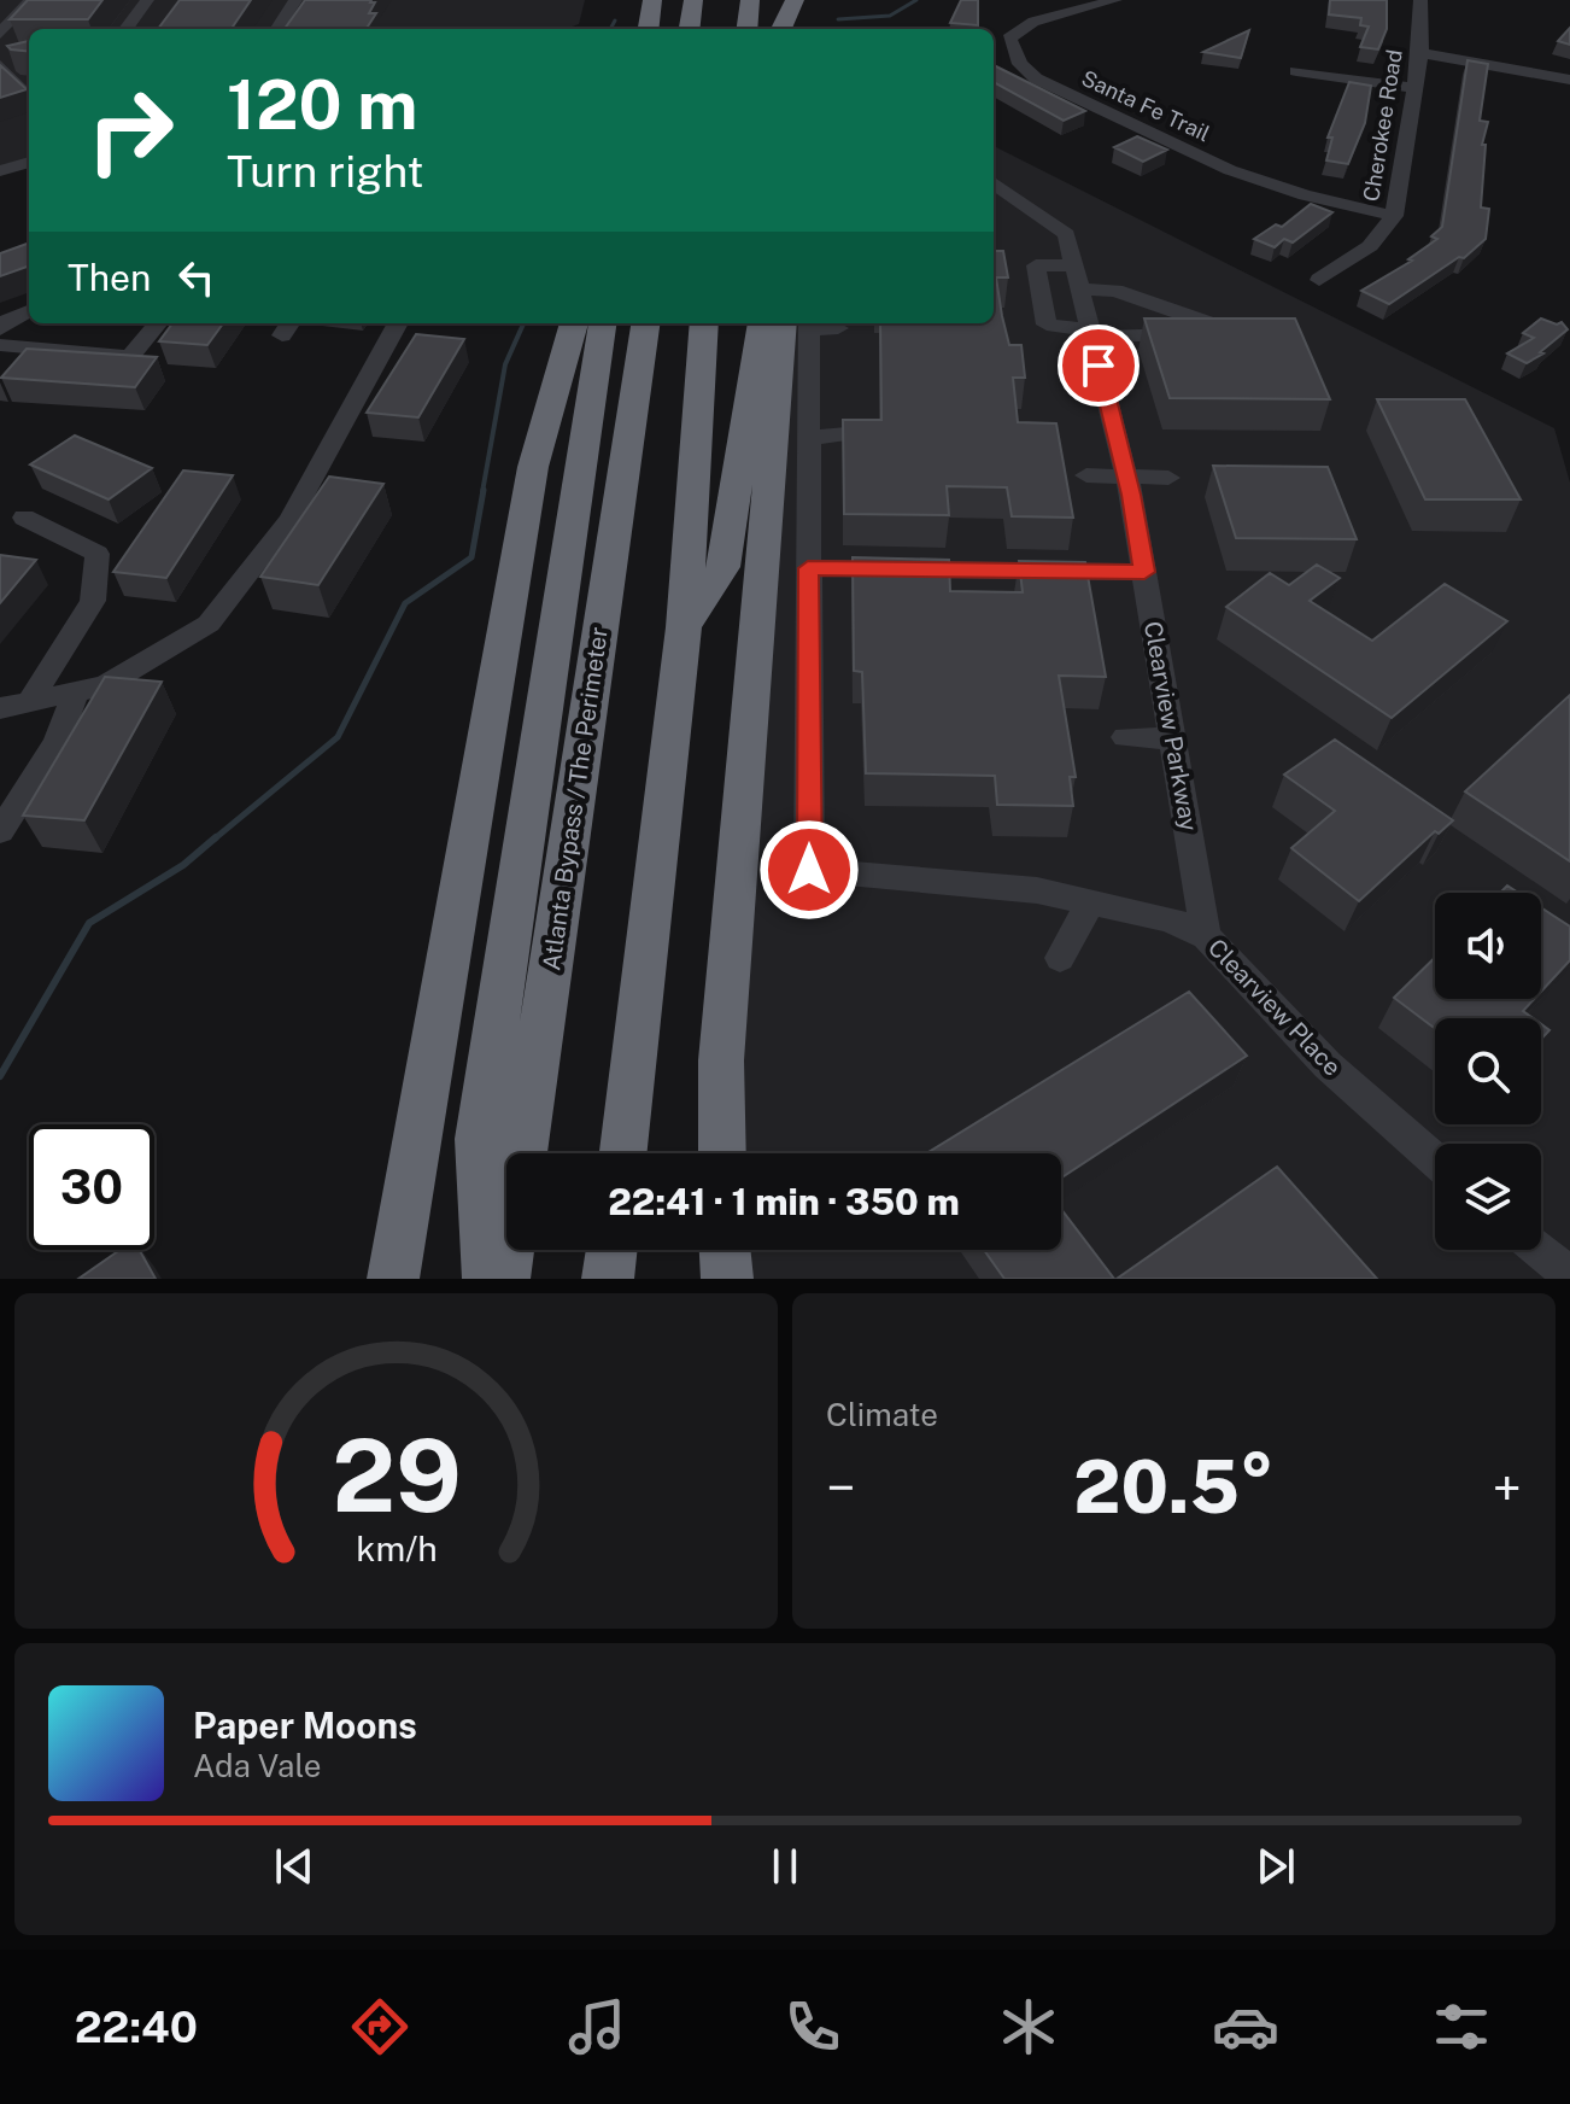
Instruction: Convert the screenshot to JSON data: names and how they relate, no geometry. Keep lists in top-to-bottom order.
{
  "streets": {
    "highway": ["Atlanta Bypass / The Perimeter"],
    "street": [
      "Santa Fe Trail",
      "Cherokee Road",
      "Clearview Parkway",
      "Clearview Place"
    ]
  },
  "crossings": [
    ["Santa Fe Trail", "Cherokee Road"],
    ["Clearview Parkway", "Clearview Place"]
  ],
  "page": {
    "turn": ["120 m", "Turn right"],
    "then": "Then",
    "limit": "30",
    "trip": "22:41 · 1 min · 350 m",
    "tile": "Climate",
    "heat": ["−", "20.5°", "+"],
    "song": ["Paper Moons", "Ada Vale"],
    "tabs": "22:40",
    "gauge": ["29", "km/h"]
  }
}
